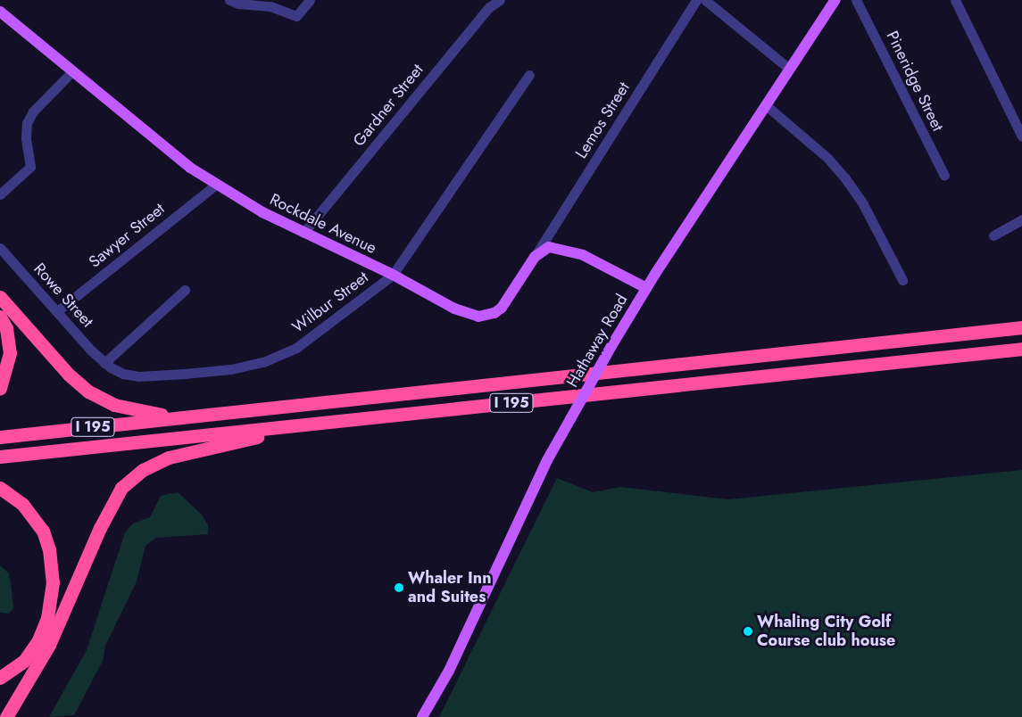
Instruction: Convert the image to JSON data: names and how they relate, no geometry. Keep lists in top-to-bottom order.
{
  "streets": {
    "highway": ["I 195"],
    "main road": ["Rockdale Avenue", "Hathaway Road"],
    "street": [
      "Pineridge Street",
      "Gardner Street",
      "Lemos Street",
      "Sawyer Street",
      "Rowe Street",
      "Wilbur Street"
    ]
  },
  "crossings": [
    ["Gardner Street", "Rockdale Avenue"],
    ["Lemos Street", "Rockdale Avenue"],
    ["Rockdale Avenue", "Sawyer Street"],
    ["Rockdale Avenue", "Wilbur Street"],
    ["Sawyer Street", "Rowe Street"],
    ["Rowe Street", "Wilbur Street"]
  ],
  "places": ["Whaler Inn and Suites", "Whaling City Golf Course club house"]
}
